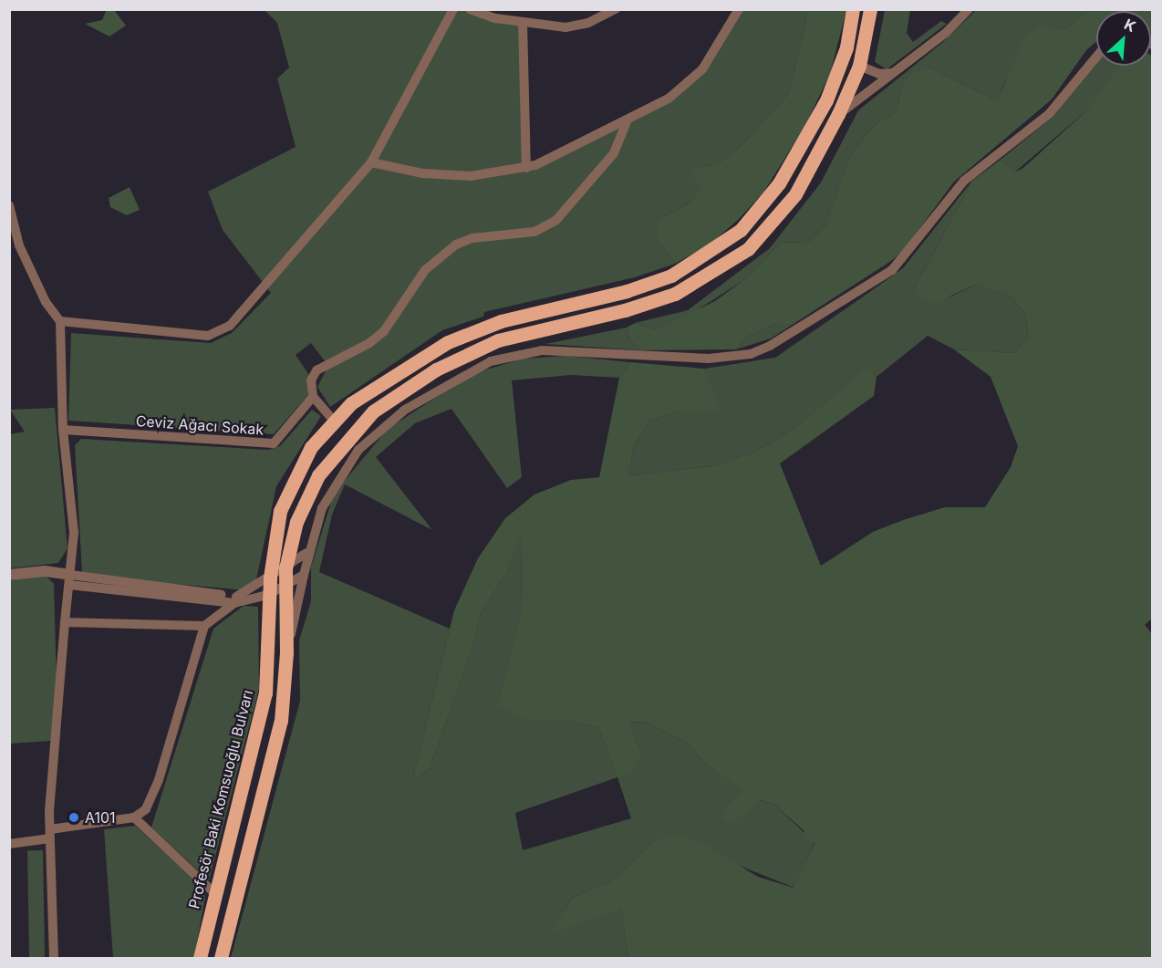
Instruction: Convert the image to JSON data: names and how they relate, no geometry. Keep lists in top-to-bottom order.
{
  "streets": {
    "main road": ["Profesör Baki Komsuoğlu Bulvarı"],
    "street": ["Ceviz Ağacı Sokak"]
  },
  "places": ["A101"],
  "north": "top right"
}
